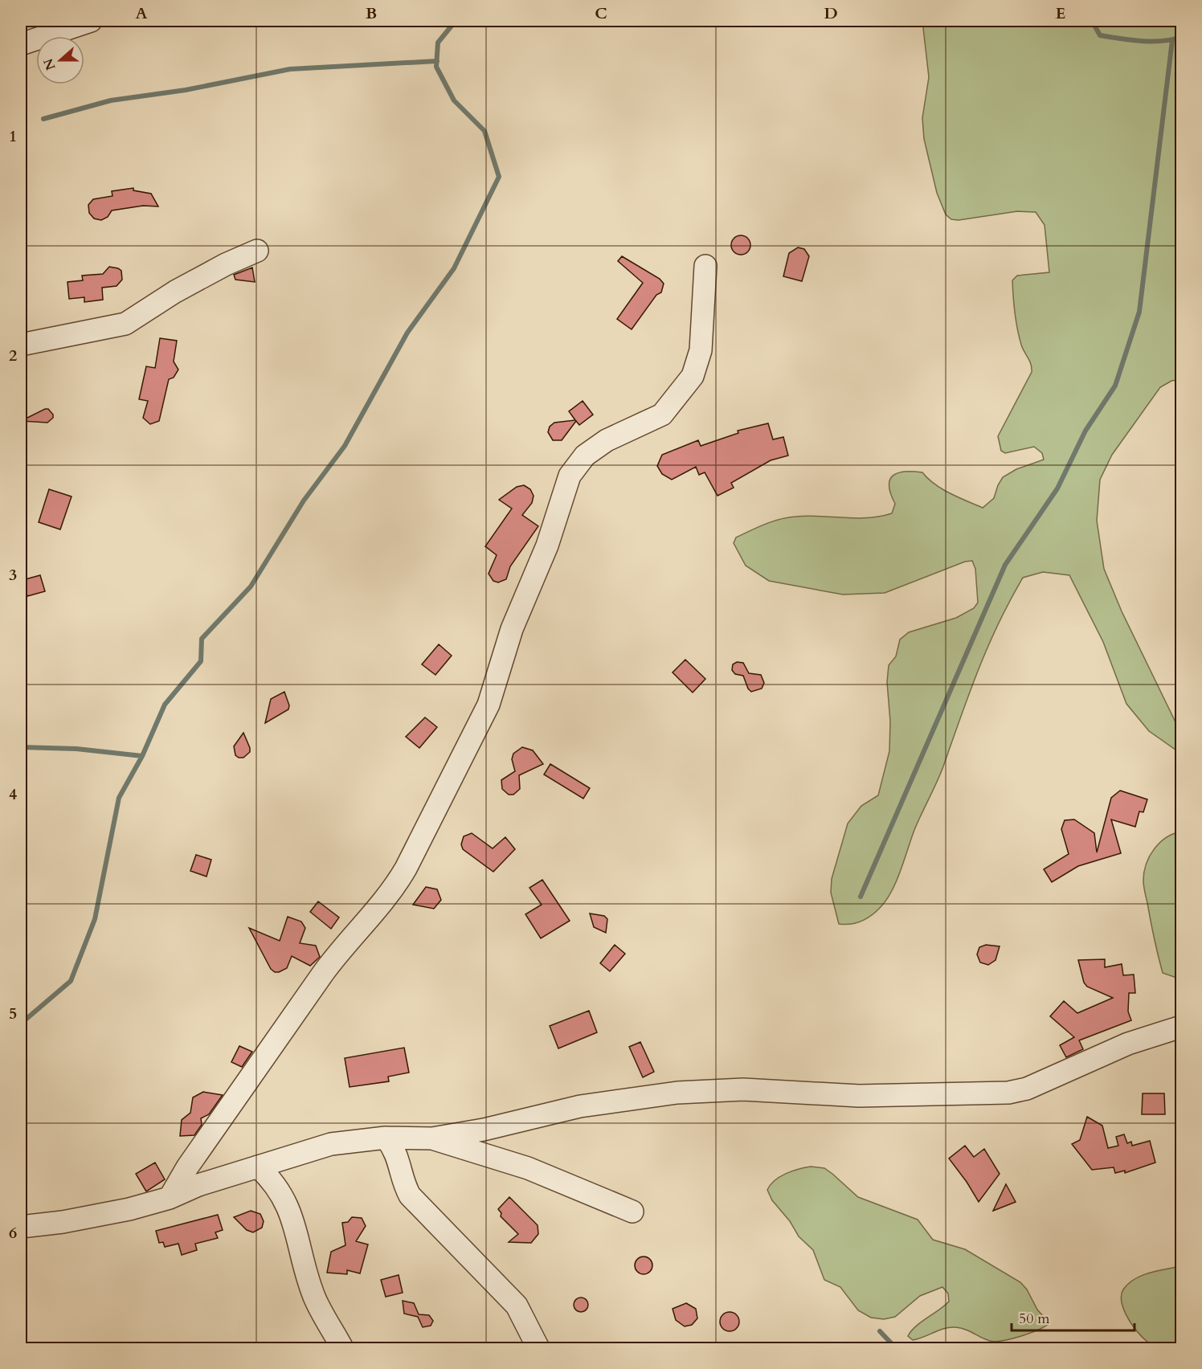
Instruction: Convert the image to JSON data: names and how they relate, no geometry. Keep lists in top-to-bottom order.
{
  "scale_bar": "50 m",
  "north": "left",
  "grid": {
    "columns": [
      "A",
      "B",
      "C",
      "D",
      "E"
    ],
    "rows": [
      "1",
      "2",
      "3",
      "4",
      "5",
      "6"
    ]
  }
}
